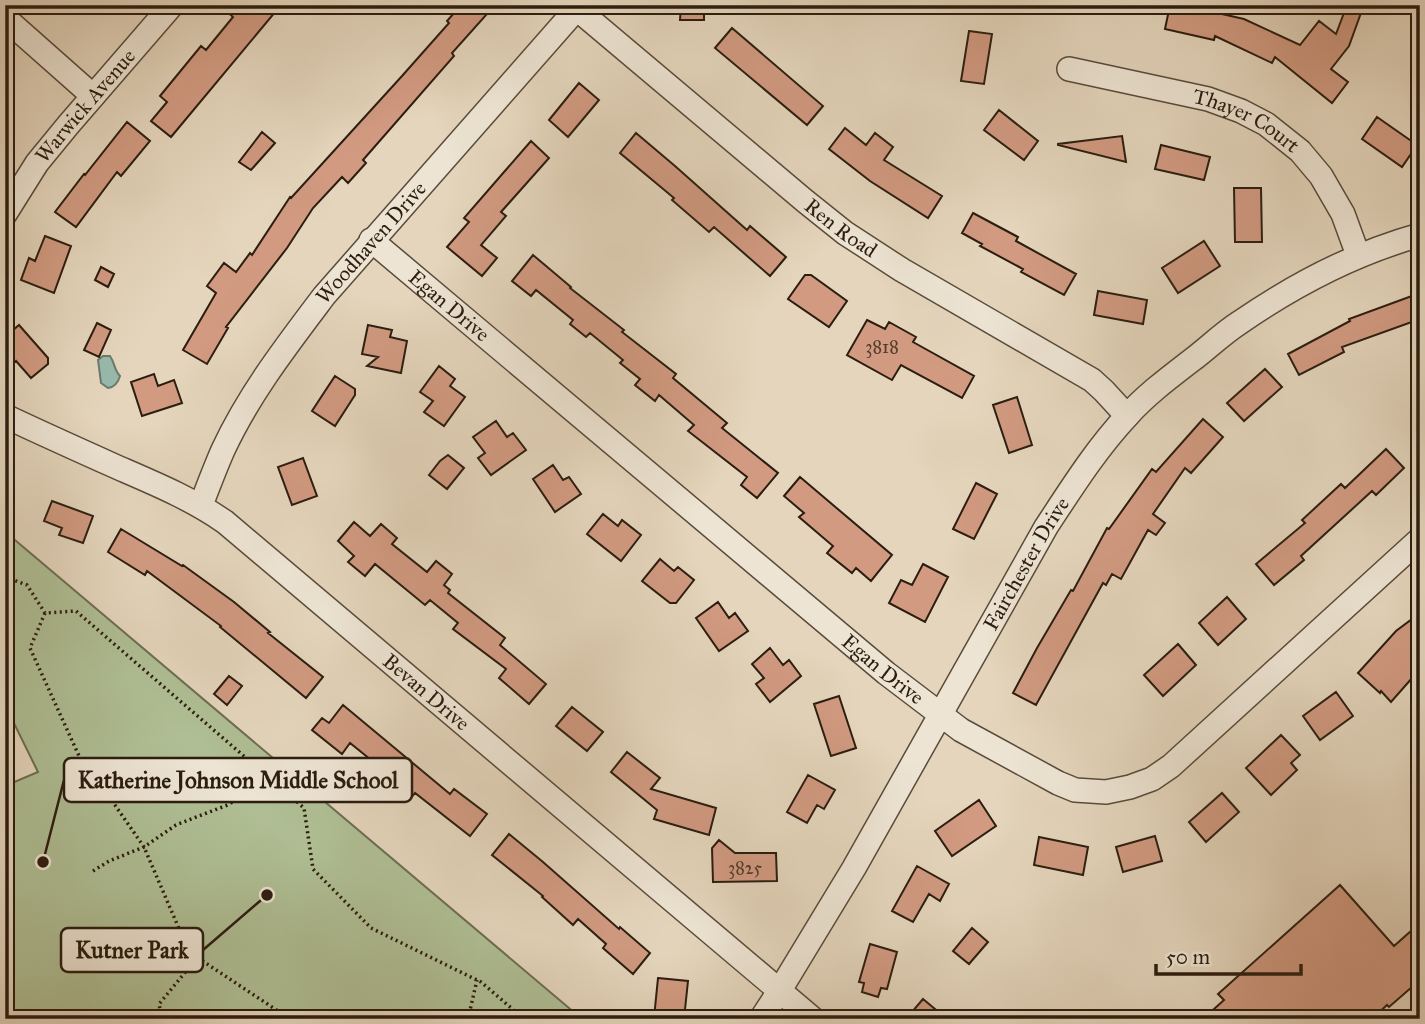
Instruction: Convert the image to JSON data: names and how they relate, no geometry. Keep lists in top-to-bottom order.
{
  "streets": {
    "street": [
      "Warwick Avenue",
      "Thayer Court",
      "Ren Road",
      "Woodhaven Drive",
      "Egan Drive",
      "Fairchester Drive",
      "Bevan Drive"
    ]
  },
  "crossings": [
    ["Thayer Court", "Fairchester Drive"],
    ["Ren Road", "Woodhaven Drive"],
    ["Ren Road", "Fairchester Drive"],
    ["Woodhaven Drive", "Egan Drive"],
    ["Woodhaven Drive", "Bevan Drive"],
    ["Egan Drive", "Fairchester Drive"],
    ["Fairchester Drive", "Bevan Drive"]
  ],
  "places": ["Katherine Johnson Middle School", "Kutner Park"],
  "house_numbers": ["3818", "3825"],
  "scale_bar": "50 m"
}
